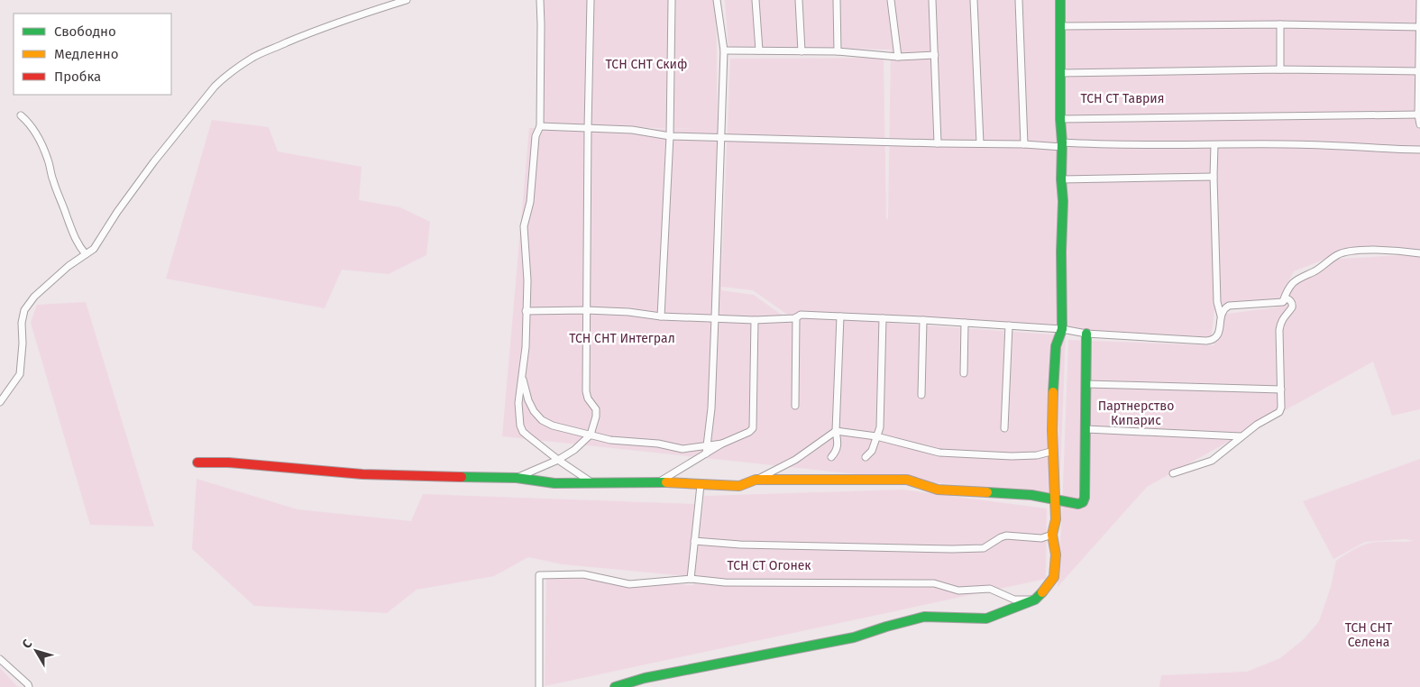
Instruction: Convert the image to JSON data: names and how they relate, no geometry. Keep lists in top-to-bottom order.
{
  "parks": [
    "ТСН СНТ Скиф",
    "ТСН СТ Таврия",
    "ТСН СНТ Интеграл",
    "Партнерство Кипарис",
    "ТСН СТ Огонек",
    "ТСН СНТ Селена"
  ],
  "legend": ["Свободно", "Медленно", "Пробка"],
  "north": "top left"
}
